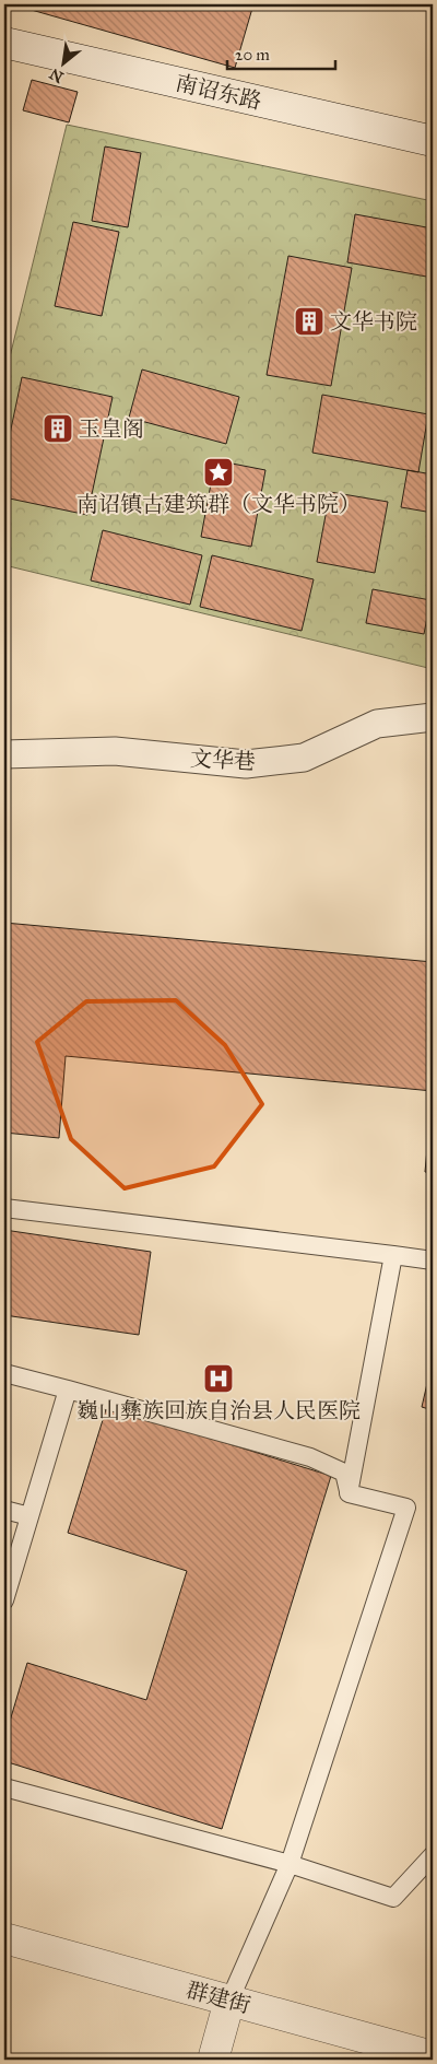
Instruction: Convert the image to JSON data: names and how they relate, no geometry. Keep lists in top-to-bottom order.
{
  "streets": {
    "street": ["南诏东路", "文华巷", "群建街"]
  },
  "places": {
    "building": ["文华书院", "玉皇阁"],
    "place": ["南诏镇古建筑群（文华书院）"],
    "hospital": ["巍山彝族回族自治县人民医院"]
  },
  "scale_bar": "20 m",
  "north": "bottom left"
}
